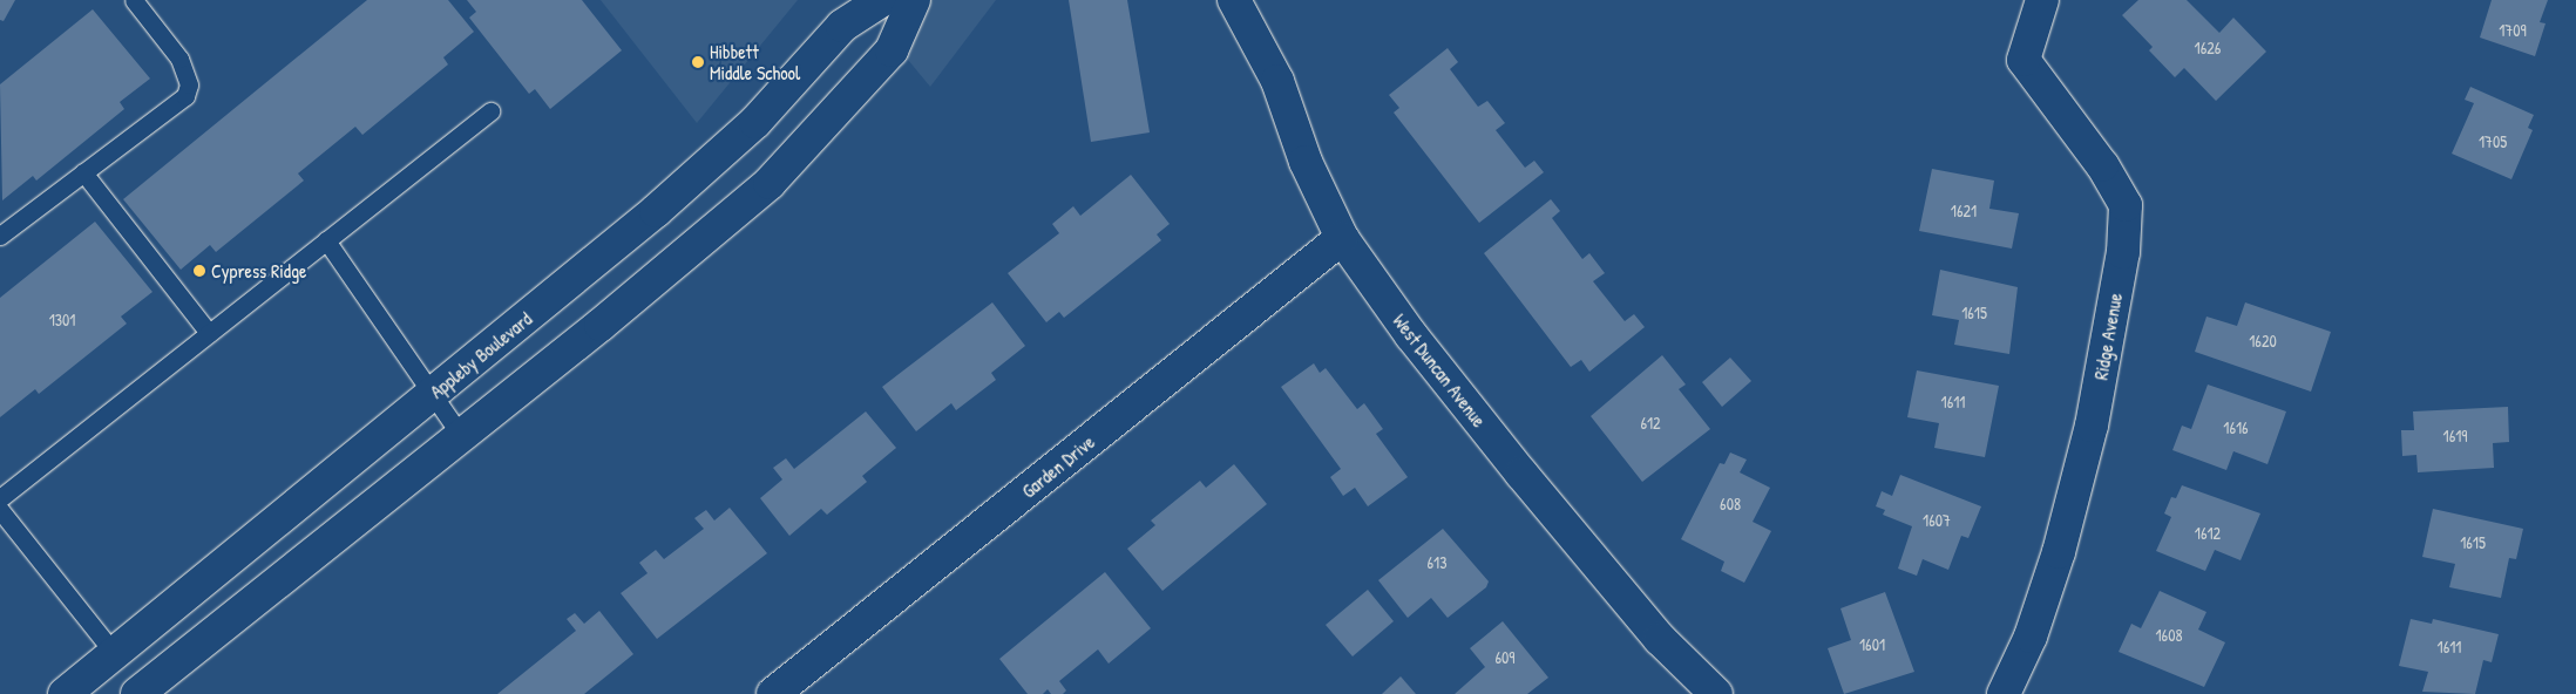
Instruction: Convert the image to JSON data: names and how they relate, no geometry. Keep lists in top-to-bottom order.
{
  "streets": {
    "street": [
      "Ridge Avenue",
      "Appleby Boulevard",
      "West Duncan Avenue",
      "Garden Drive"
    ]
  },
  "crossings": [
    ["West Duncan Avenue", "Garden Drive"]
  ],
  "places": ["Hibbett Middle School", "Cypress Ridge"],
  "house_numbers": [
    "1709",
    "1626",
    "1705",
    "1621",
    "1615",
    "1301",
    "1620",
    "1611",
    "612",
    "1616",
    "1619",
    "608",
    "1607",
    "1612",
    "1615",
    "613",
    "1608",
    "1601",
    "1611",
    "609"
  ]
}
